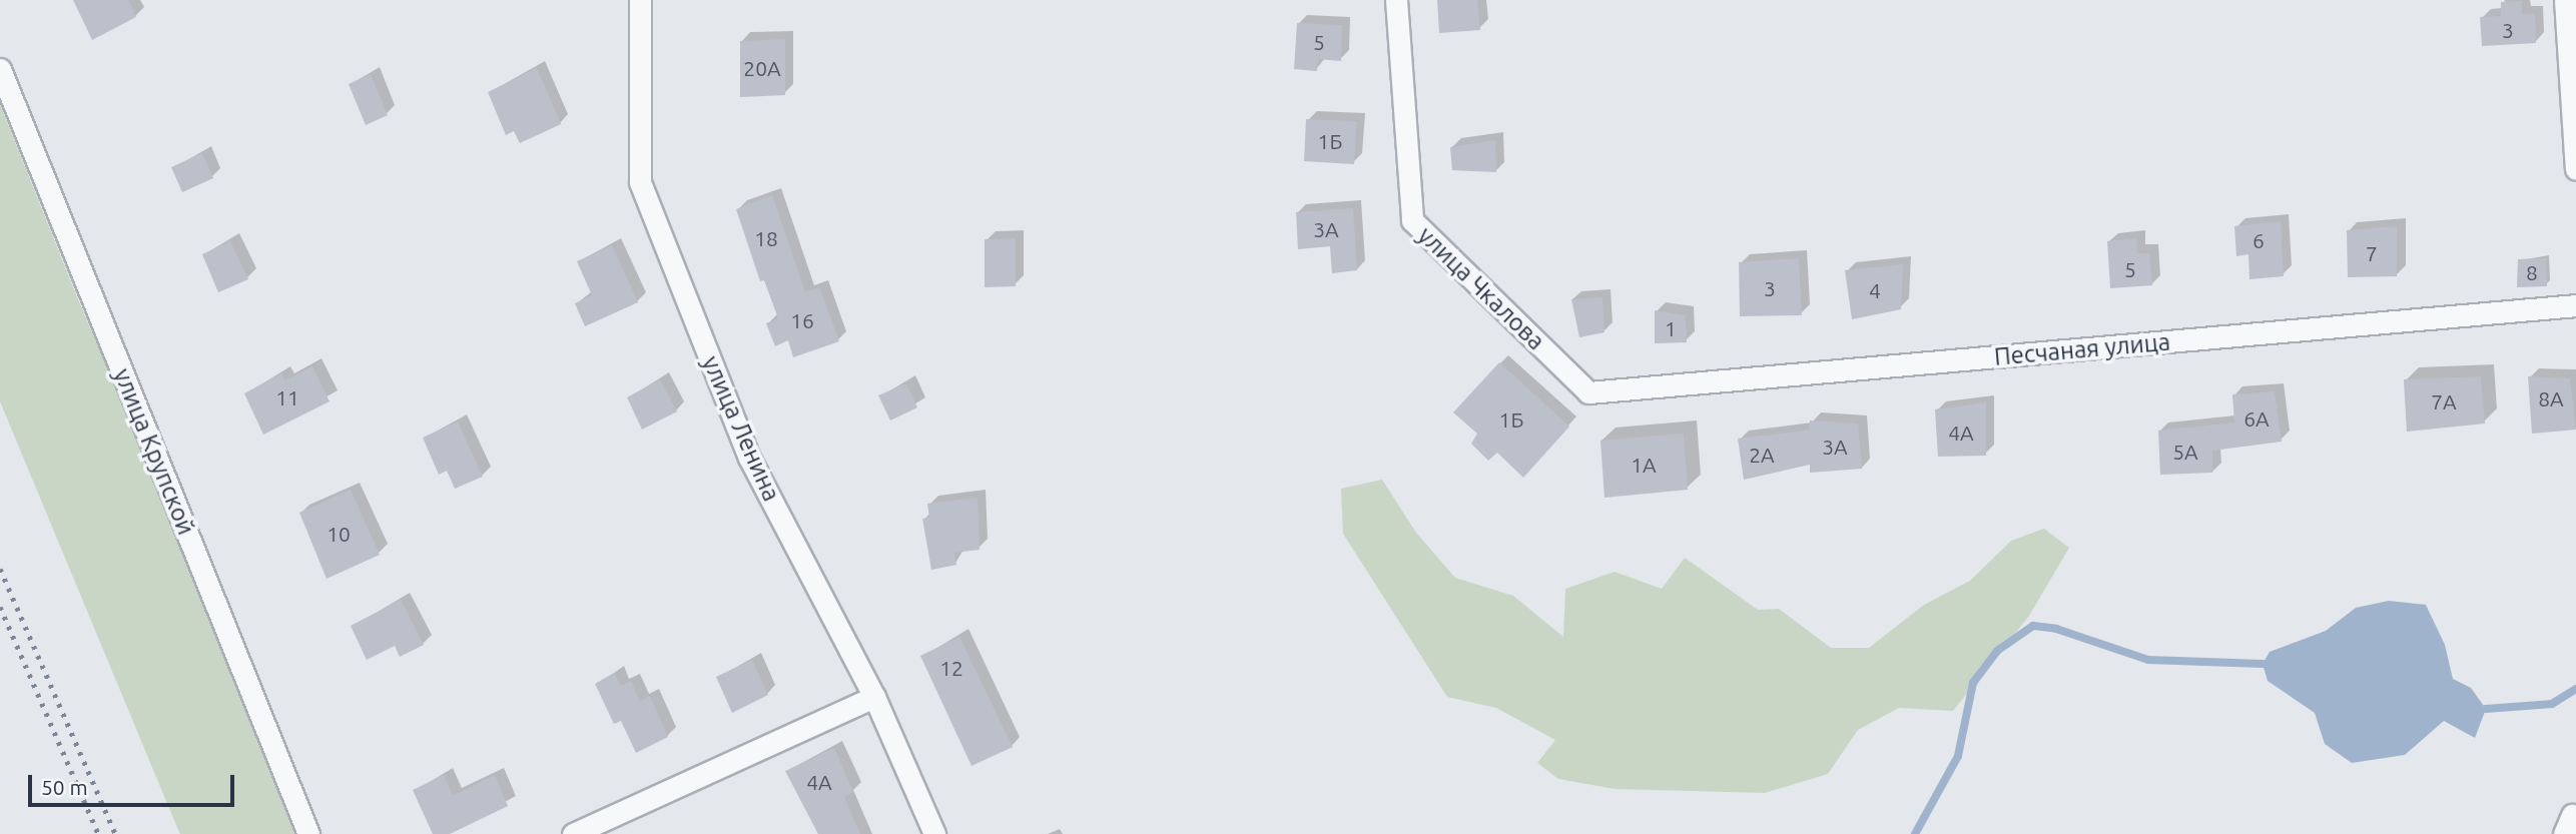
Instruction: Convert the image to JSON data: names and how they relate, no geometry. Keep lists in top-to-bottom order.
{
  "streets": {
    "street": [
      "улица Чкалова",
      "Песчаная улица",
      "улица Ленина",
      "улица Крупской"
    ]
  },
  "crossings": [
    ["улица Чкалова", "Песчаная улица"]
  ],
  "house_numbers": [
    "3",
    "5",
    "20А",
    "1Б",
    "3А",
    "18",
    "6",
    "7",
    "5",
    "8",
    "3",
    "4",
    "16",
    "1",
    "11",
    "8А",
    "7А",
    "6А",
    "1Б",
    "4А",
    "3А",
    "5А",
    "2А",
    "1А",
    "10",
    "12",
    "4А"
  ],
  "scale_bar": "50 m"
}
